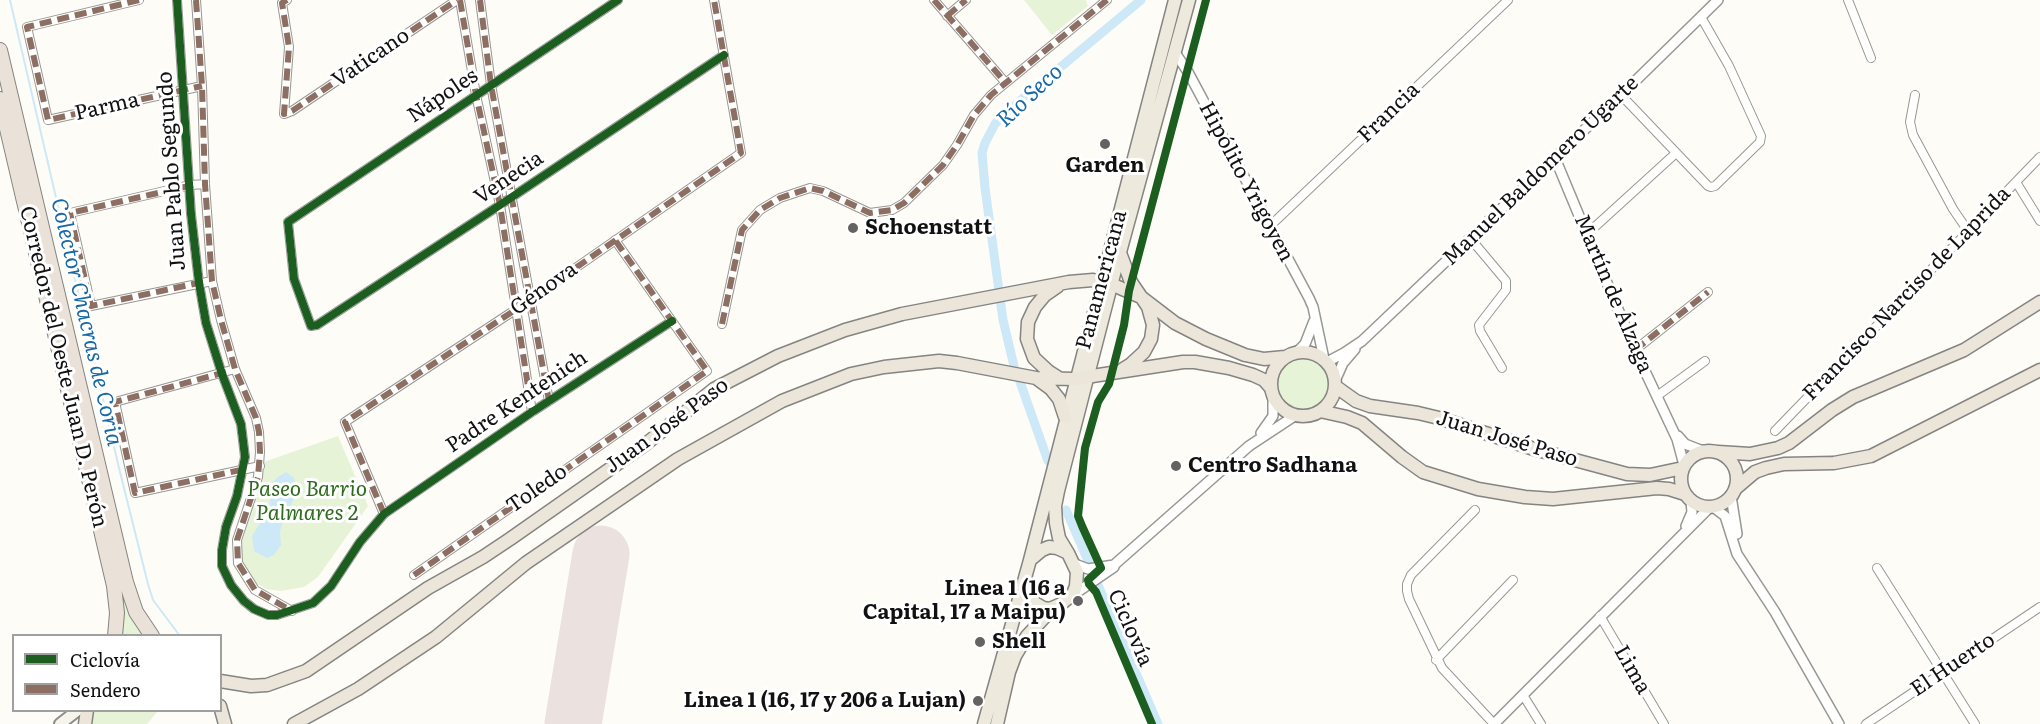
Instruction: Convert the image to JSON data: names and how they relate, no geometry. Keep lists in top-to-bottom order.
{
  "streets": {
    "highway": ["Corredor del Oeste Juan D. Perón", "Juan José Paso"],
    "main road": ["Panamericana"],
    "street": [
      "Vaticano",
      "Nápoles",
      "Parma",
      "Francia",
      "Juan Pablo Segundo",
      "Manuel Baldomero Ugarte",
      "Venecia",
      "Hipólito Yrigoyen",
      "Génova",
      "Martín de Álzaga",
      "Francisco Narciso de Laprida",
      "Padre Kentenich",
      "Toledo",
      "El Huerto",
      "Lima"
    ],
    "cycle path": ["Ciclovía"]
  },
  "crossings": [
    ["Nápoles", "Venecia"],
    ["Parma", "Juan Pablo Segundo"],
    ["Francia", "Hipólito Yrigoyen"],
    ["Juan Pablo Segundo", "Génova"],
    ["Juan Pablo Segundo", "Padre Kentenich"],
    ["Manuel Baldomero Ugarte", "Hipólito Yrigoyen"],
    ["Manuel Baldomero Ugarte", "Martín de Álzaga"],
    ["Manuel Baldomero Ugarte", "Juan José Paso"],
    ["Venecia", "Génova"],
    ["Hipólito Yrigoyen", "Panamericana"],
    ["Hipólito Yrigoyen", "Juan José Paso"],
    ["Panamericana", "Juan José Paso"],
    ["Génova", "Padre Kentenich"],
    ["Génova", "Toledo"],
    ["Martín de Álzaga", "Juan José Paso"],
    ["Padre Kentenich", "Toledo"]
  ],
  "water": ["Río Seco", "Colector Chacras de Coria"],
  "parks": ["Paseo Barrio Palmares 2"],
  "places": [
    "Garden",
    "Schoenstatt",
    "Centro Sadhana",
    "Linea 1 (16 a Capital, 17 a Maipu)",
    "Shell",
    "Linea 1 (16, 17 y 206 a Lujan)"
  ],
  "legend": ["Ciclovía", "Sendero"]
}
